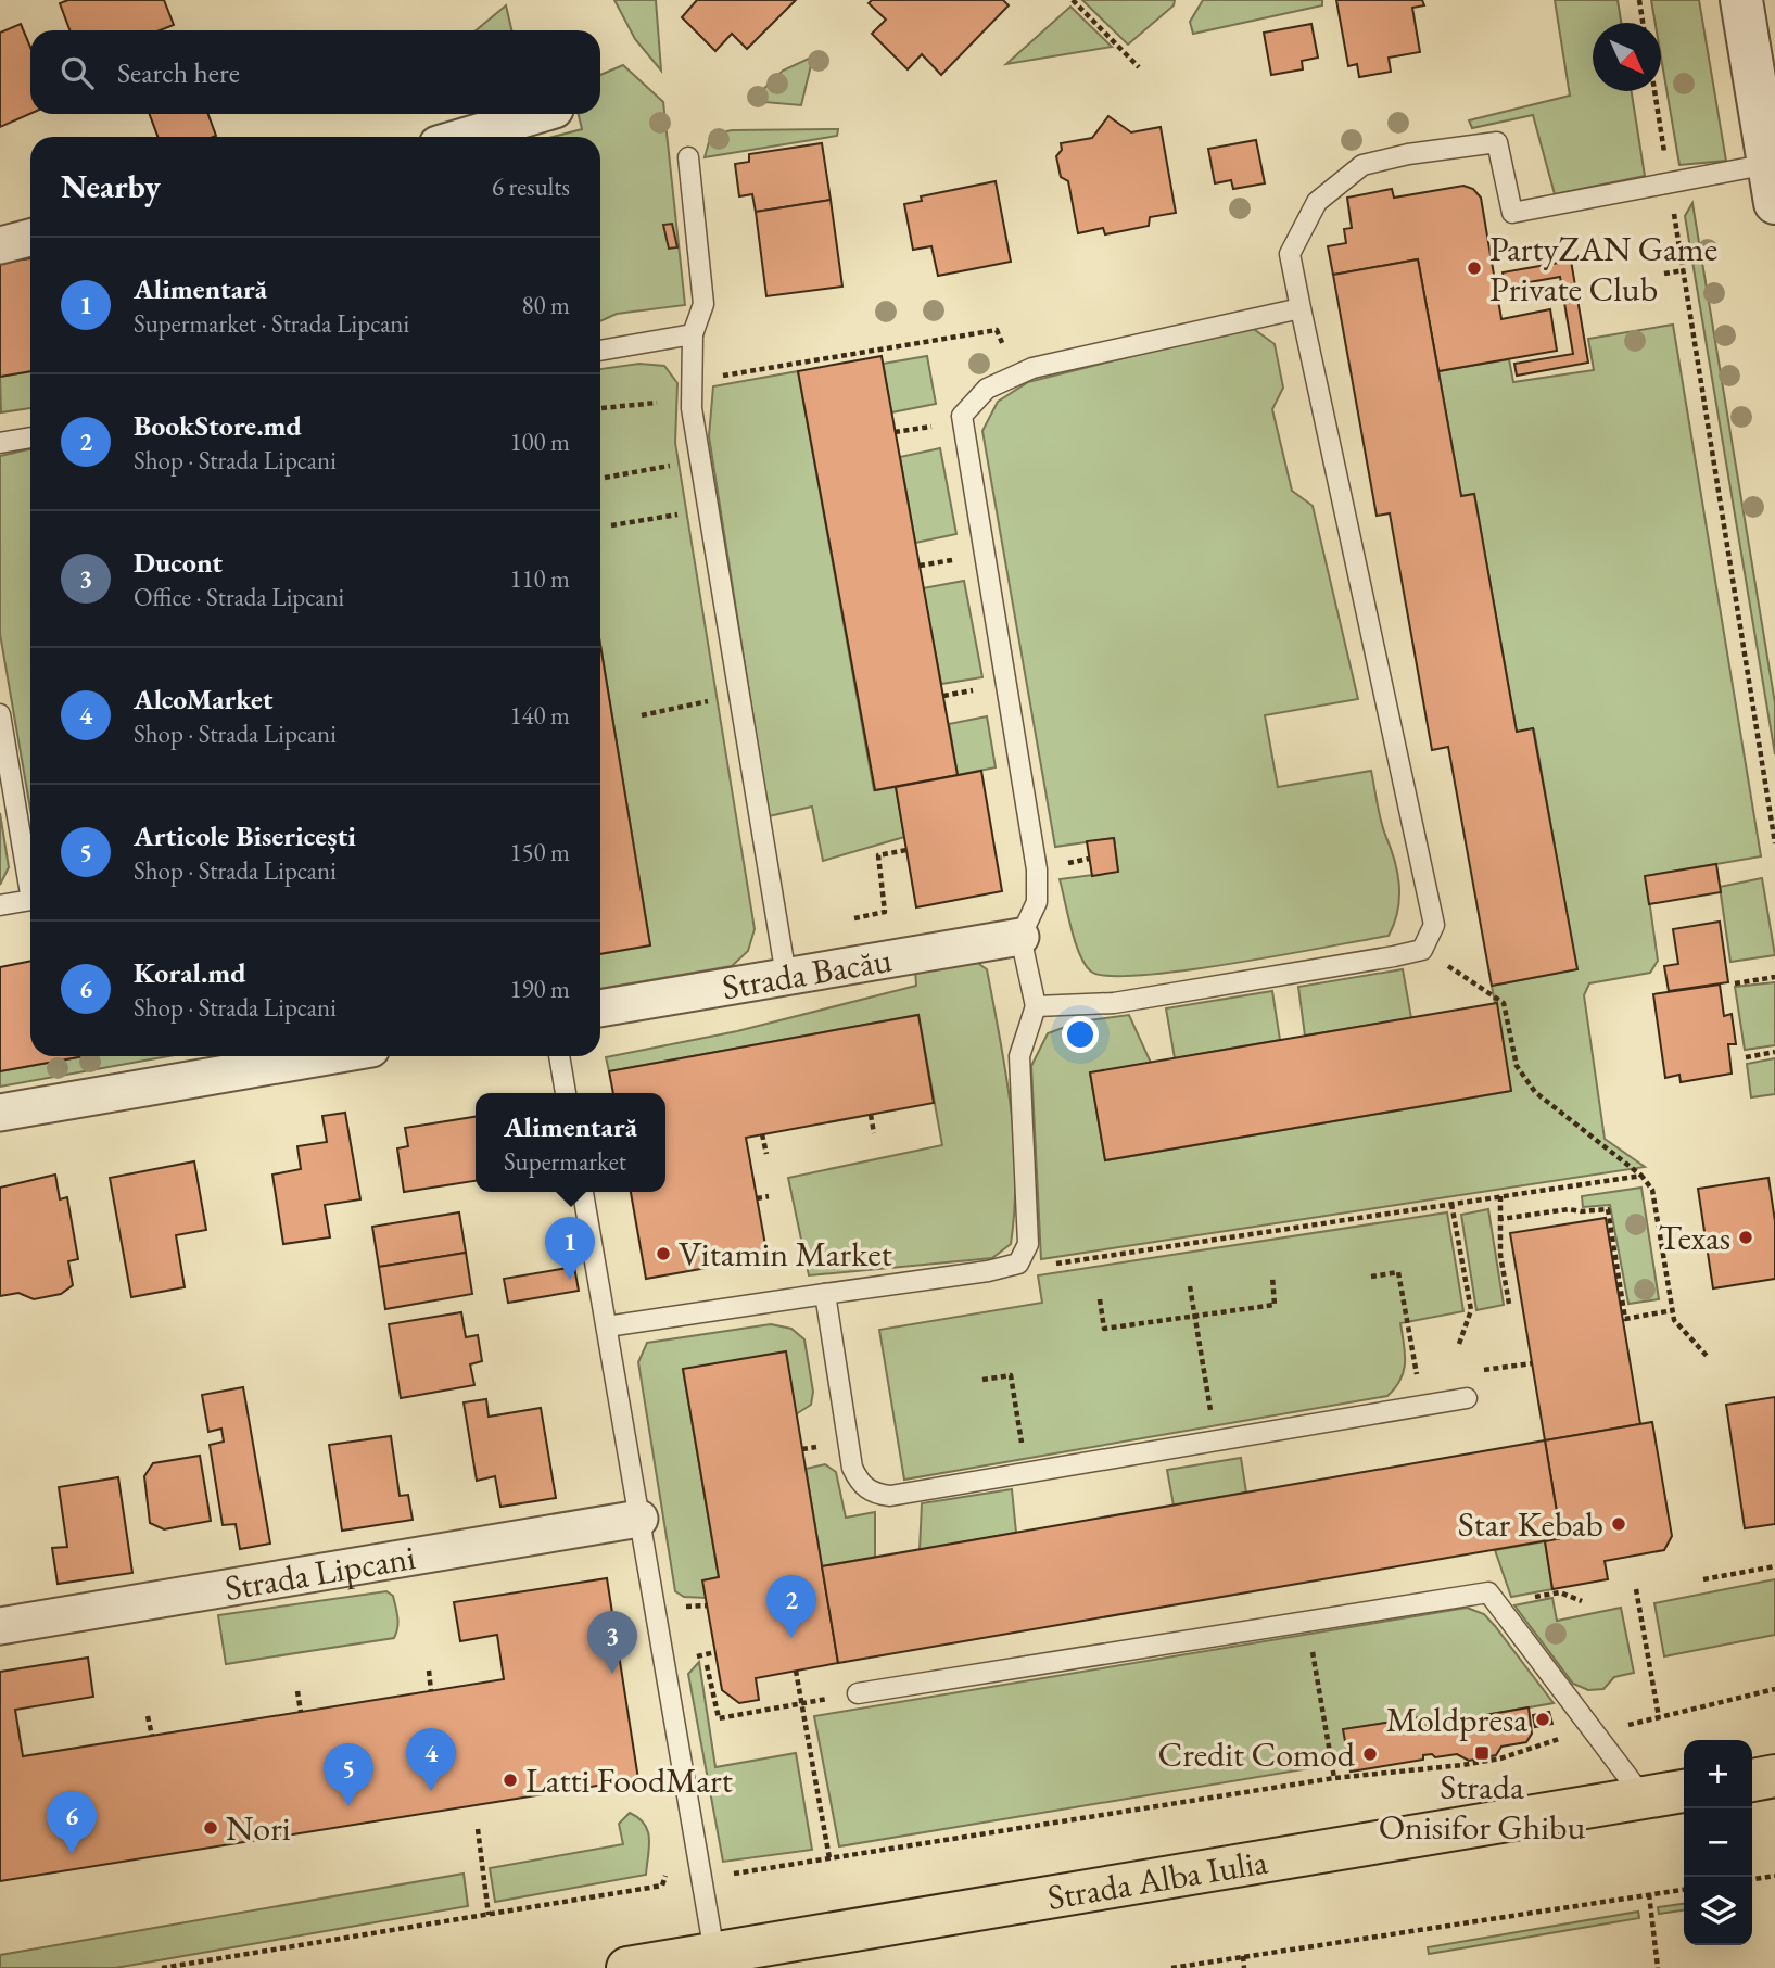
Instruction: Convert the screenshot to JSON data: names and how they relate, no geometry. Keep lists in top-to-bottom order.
{
  "streets": {
    "main road": ["Strada Alba Iulia"],
    "street": ["Strada Bacău", "Strada Lipcani"]
  },
  "places": {
    "other": [
      "PartyZAN Game Private Club",
      "Texas",
      "Vitamin Market",
      "Star Kebab",
      "Moldpresa",
      "Credit Comod",
      "Latti FoodMart",
      "Nori"
    ],
    "transit": ["Strada Onisifor Ghibu"]
  },
  "north": "bottom right",
  "page": {
    "search": "Search here",
    "heading": ["Nearby", "6 results"],
    "list": [
      {
        "mark": "1",
        "name": "Alimentară",
        "note": "Supermarket · Strada Lipcani",
        "value": "80 m"
      },
      {
        "mark": "2",
        "name": "BookStore.md",
        "note": "Shop · Strada Lipcani",
        "value": "100 m"
      },
      {
        "mark": "3",
        "name": "Ducont",
        "note": "Office · Strada Lipcani",
        "value": "110 m"
      },
      {
        "mark": "4",
        "name": "AlcoMarket",
        "note": "Shop · Strada Lipcani",
        "value": "140 m"
      },
      {
        "mark": "5",
        "name": "Articole Bisericești",
        "note": "Shop · Strada Lipcani",
        "value": "150 m"
      },
      {
        "mark": "6",
        "name": "Koral.md",
        "note": "Shop · Strada Lipcani",
        "value": "190 m"
      }
    ],
    "popup": ["Alimentară", "Supermarket"],
    "pins": [
      "1",
      "2",
      "3",
      "4",
      "5",
      "6"
    ],
    "map_buttons": ["+", "−"]
  }
}
